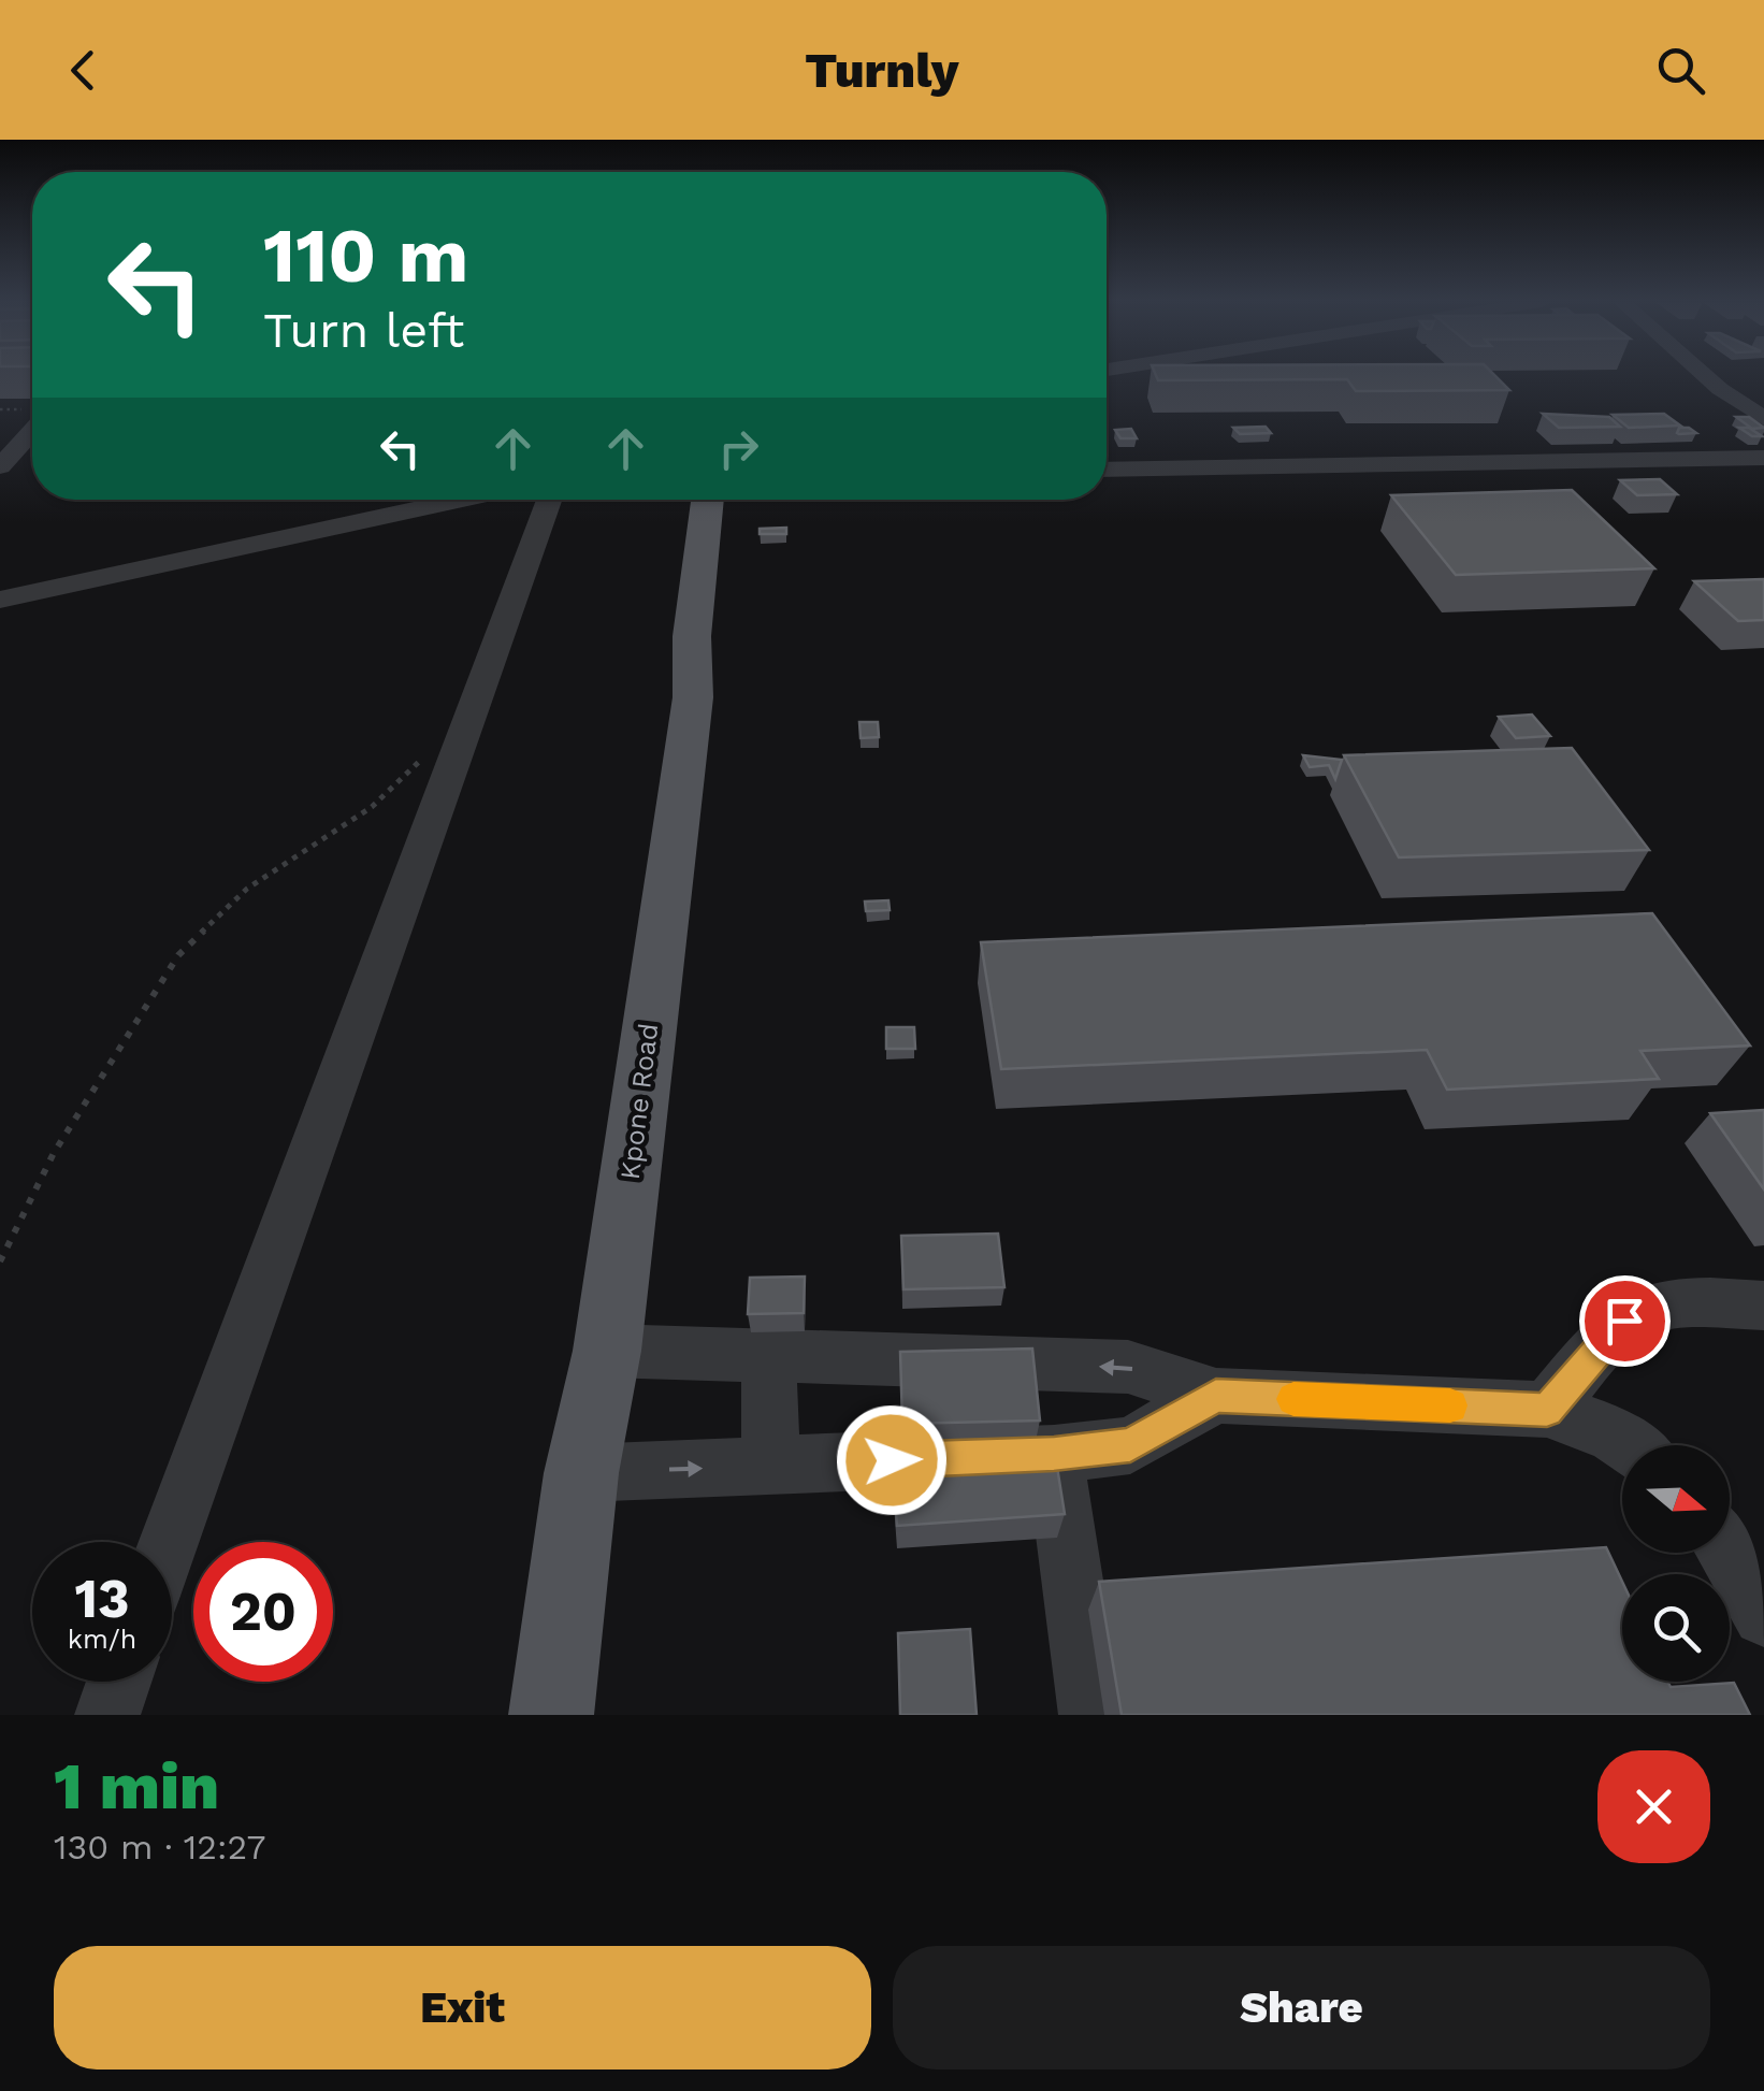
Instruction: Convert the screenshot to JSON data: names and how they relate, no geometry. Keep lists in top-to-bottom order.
{
  "streets": {
    "main road": ["Kpone Road"]
  },
  "north": "right",
  "page": {
    "header": "Turnly",
    "turn": ["110 m", "Turn left"],
    "speed": "13 km/h",
    "limit": "20",
    "heading": ["1 min", "130 m · 12:27"],
    "buttons": ["Exit", "Share"]
  }
}
